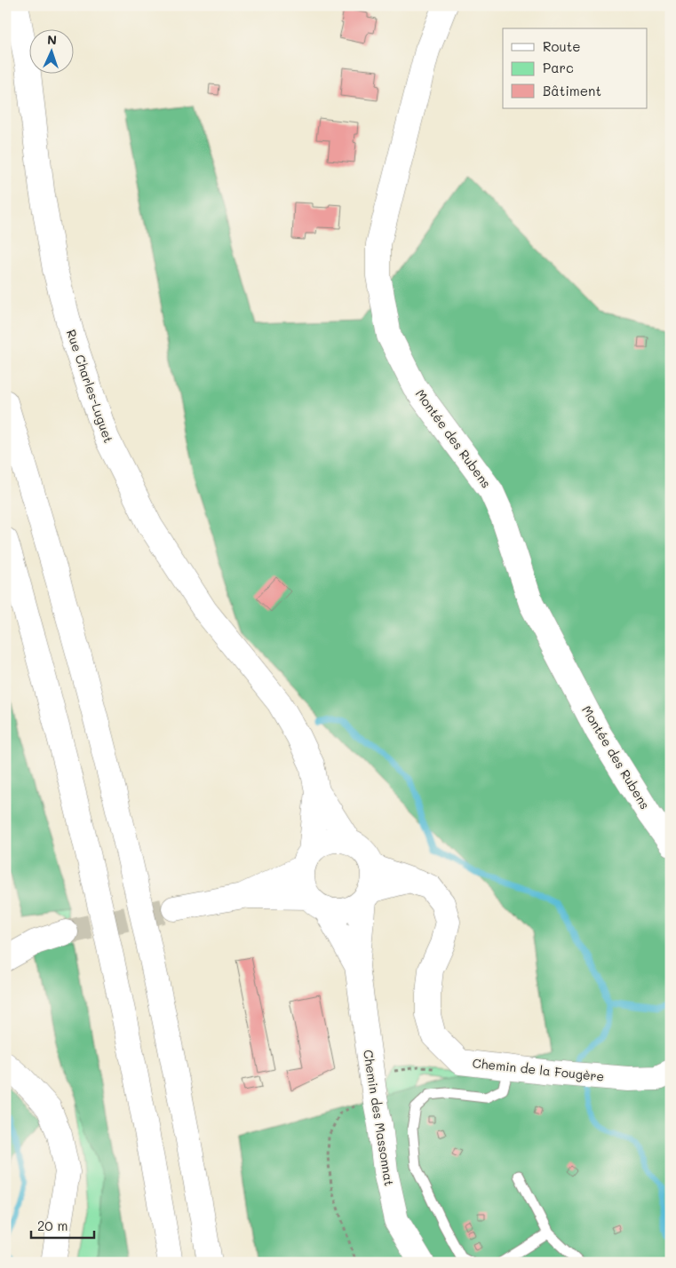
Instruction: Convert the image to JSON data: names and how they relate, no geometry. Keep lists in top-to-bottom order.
{
  "streets": {
    "main road": [
      "Rue Charles-Luguet",
      "Montée des Rubens",
      "Chemin de la Fougère",
      "Chemin des Massonnat"
    ]
  },
  "crossings": [
    ["Rue Charles-Luguet", "Chemin de la Fougère"],
    ["Rue Charles-Luguet", "Chemin des Massonnat"],
    ["Chemin de la Fougère", "Chemin des Massonnat"]
  ],
  "legend": ["Route", "Parc", "Bâtiment"],
  "scale_bar": "20 m",
  "north": "top"
}
